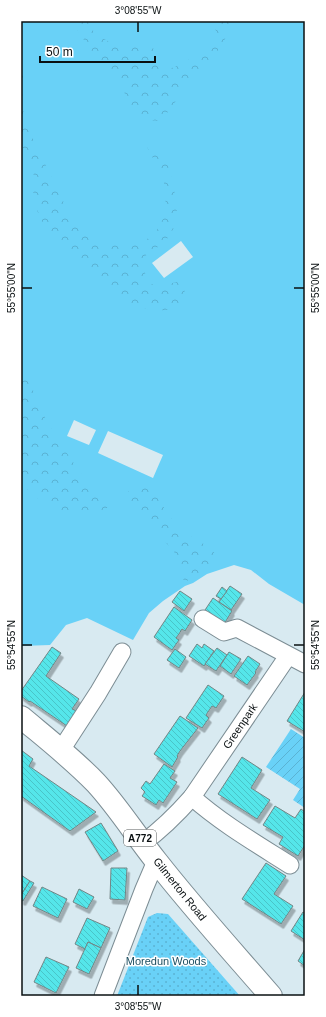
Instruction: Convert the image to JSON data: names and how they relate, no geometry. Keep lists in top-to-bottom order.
{
  "streets": {
    "main road": ["A772", "Gilmerton Road"],
    "street": ["Greenpark"]
  },
  "crossings": [
    ["Greenpark", "Gilmerton Road"]
  ],
  "parks": ["Moredun Woods"],
  "scale_bar": "50 m",
  "coordinates": ["3°08'55\"W", "55°55'00\"N", "55°54'55\"N"]
}
